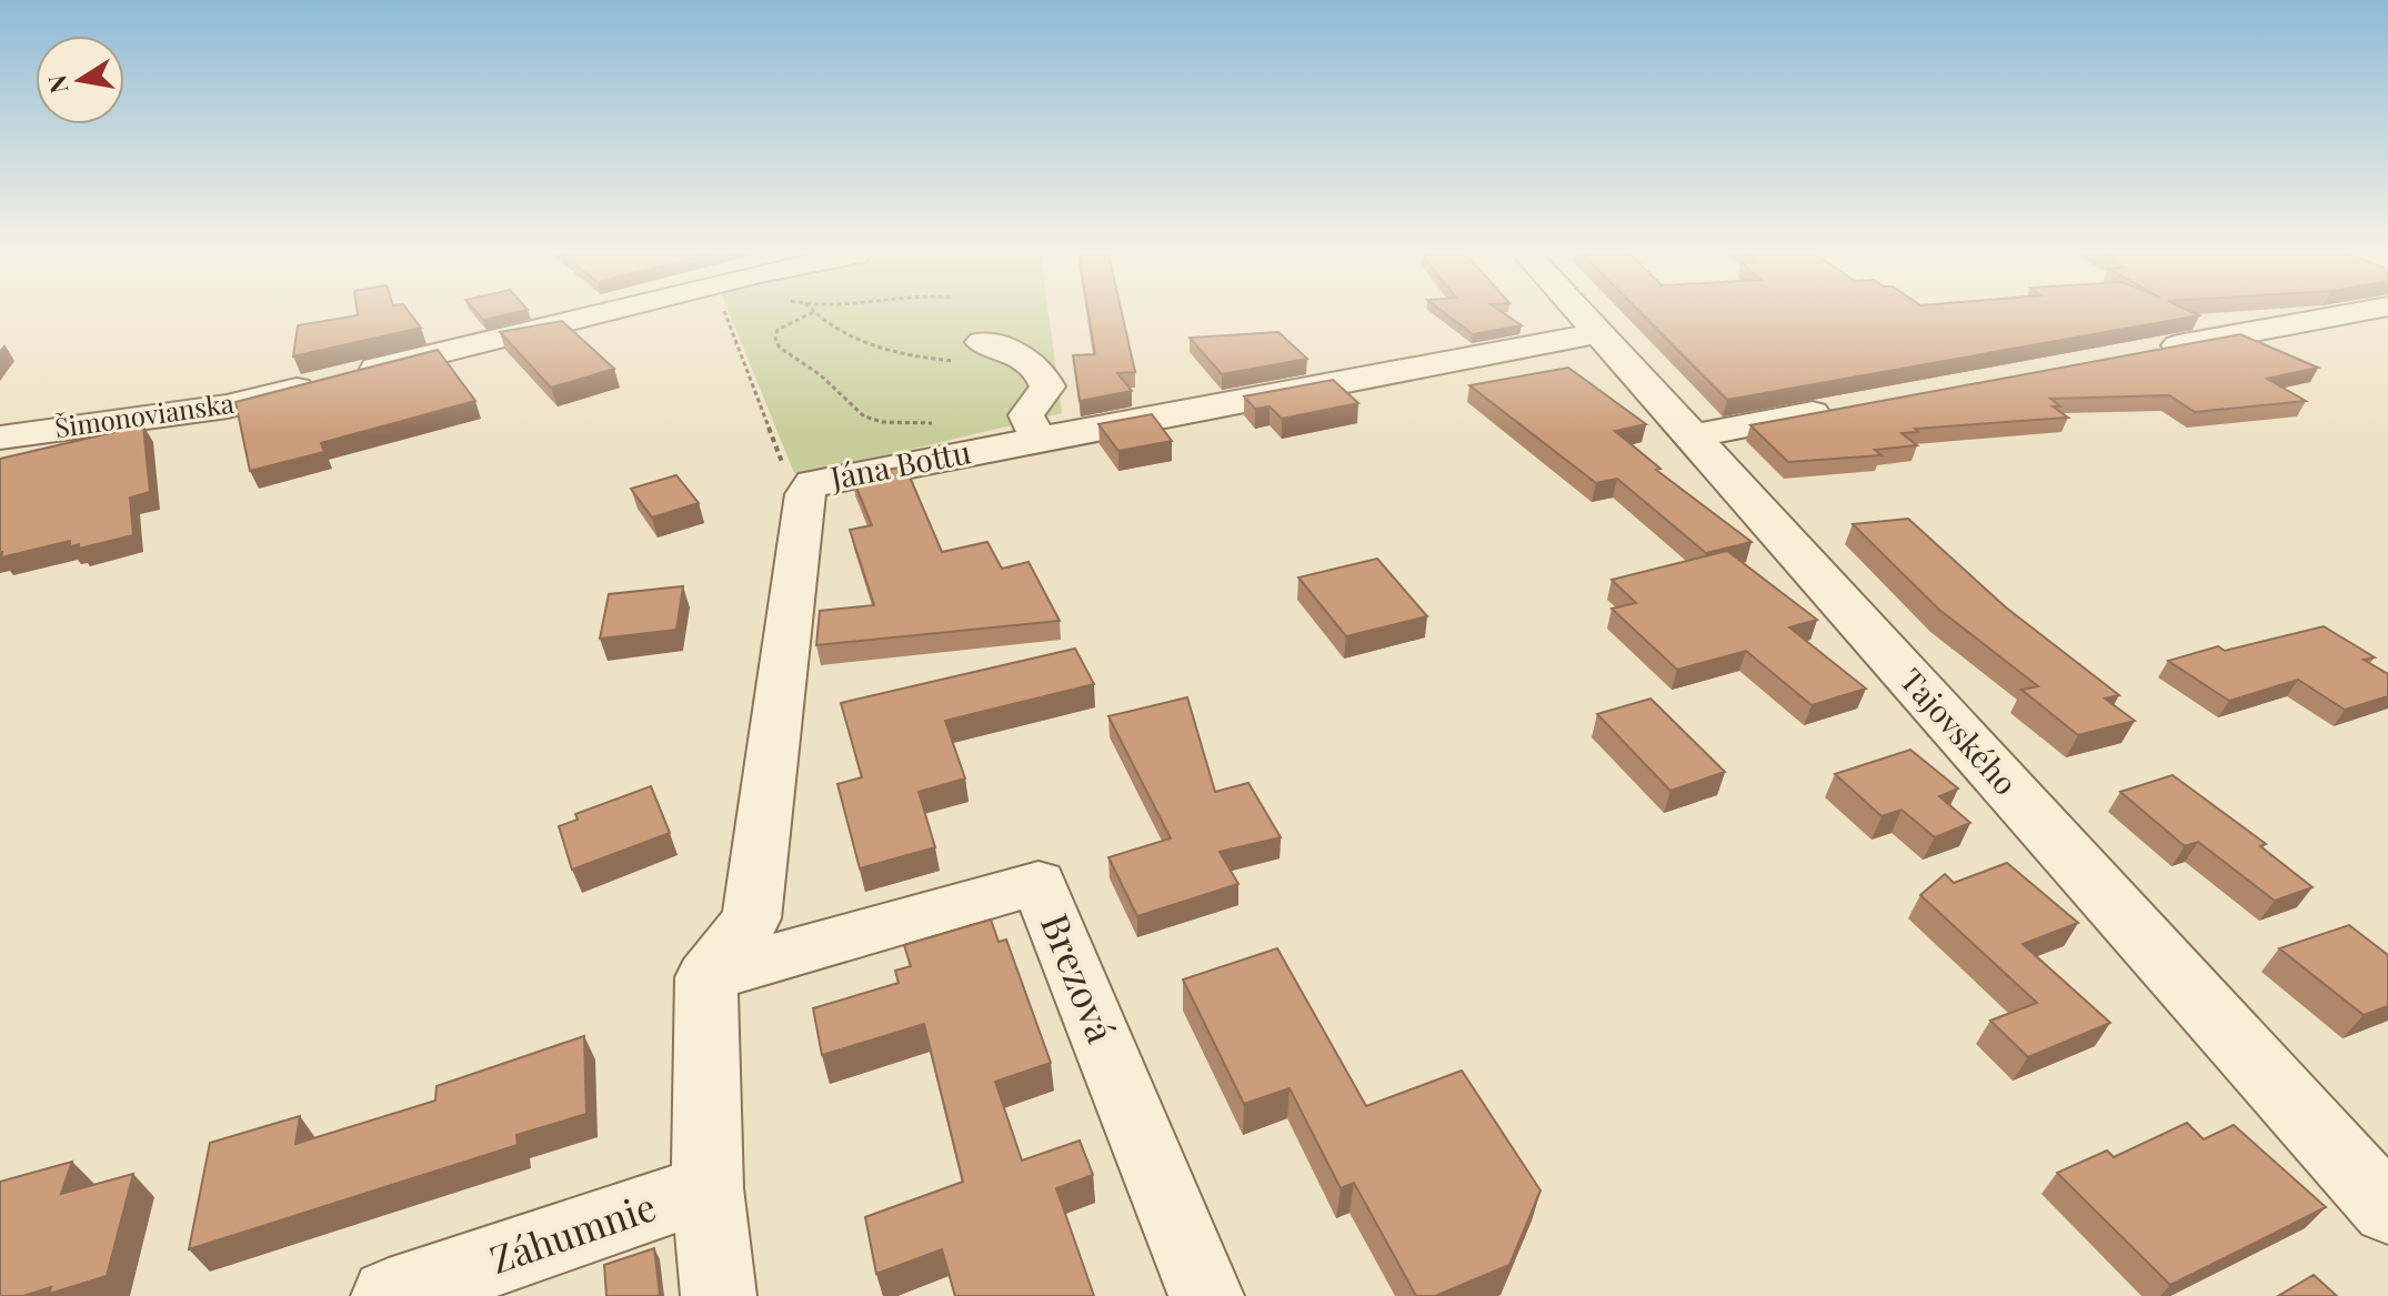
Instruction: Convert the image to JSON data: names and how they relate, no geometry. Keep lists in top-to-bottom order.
{
  "streets": {
    "street": [
      "Šimonovianska",
      "Jána Bottu",
      "Tajovského",
      "Brezová",
      "Záhumnie"
    ]
  },
  "crossings": [
    ["Jána Bottu", "Tajovského"],
    ["Jána Bottu", "Brezová"]
  ],
  "north": "left"
}
